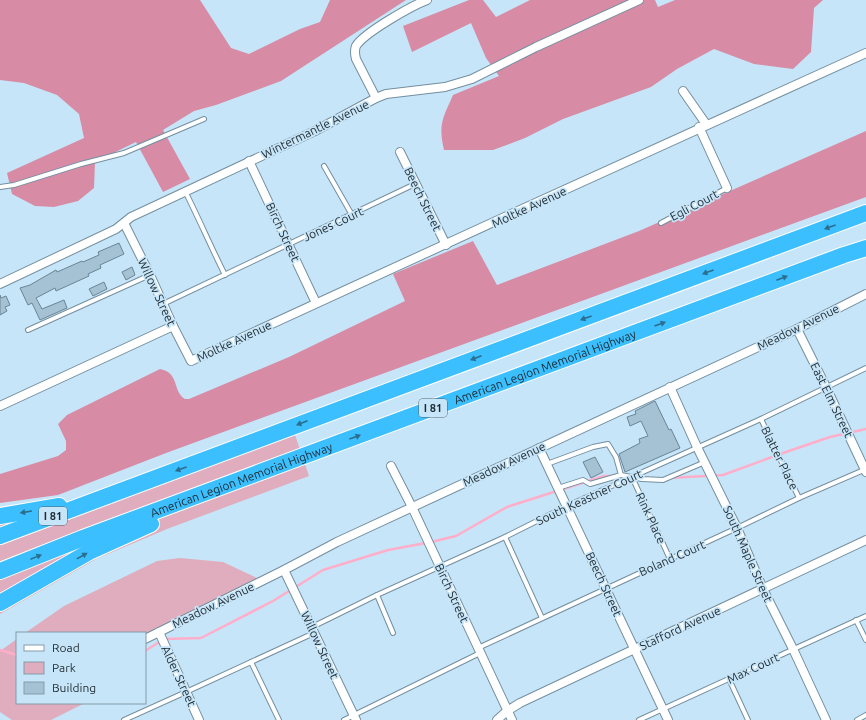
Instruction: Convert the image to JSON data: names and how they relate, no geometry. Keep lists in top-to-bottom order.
{
  "streets": {
    "highway": ["American Legion Memorial Highway", "I 81"],
    "street": [
      "Wintermantle Avenue",
      "Beech Street",
      "Moltke Avenue",
      "Birch Street",
      "Willow Street",
      "Meadow Avenue",
      "East Elm Street",
      "South Maple Street",
      "Stafford Avenue",
      "Alder Street"
    ],
    "lane": [
      "Egli Court",
      "Jones Court",
      "Blatter Place",
      "South Keastner Court",
      "Rink Place",
      "Boland Court",
      "Max Court"
    ]
  },
  "crossings": [
    ["Wintermantle Avenue", "Birch Street"],
    ["Wintermantle Avenue", "Willow Street"],
    ["Beech Street", "Moltke Avenue"],
    ["Beech Street", "Jones Court"],
    ["Beech Street", "Meadow Avenue"],
    ["Beech Street", "South Keastner Court"],
    ["Beech Street", "Boland Court"],
    ["Beech Street", "Stafford Avenue"],
    ["Beech Street", "Max Court"],
    ["Moltke Avenue", "Birch Street"],
    ["Moltke Avenue", "Willow Street"],
    ["Jones Court", "Birch Street"],
    ["Jones Court", "Willow Street"],
    ["Birch Street", "Meadow Avenue"],
    ["Birch Street", "South Keastner Court"],
    ["Birch Street", "Boland Court"],
    ["Birch Street", "Stafford Avenue"],
    ["Willow Street", "Meadow Avenue"],
    ["Willow Street", "South Keastner Court"],
    ["Willow Street", "Boland Court"],
    ["Meadow Avenue", "East Elm Street"],
    ["Meadow Avenue", "South Maple Street"],
    ["Meadow Avenue", "Alder Street"],
    ["East Elm Street", "South Keastner Court"],
    ["East Elm Street", "Boland Court"],
    ["Blatter Place", "South Keastner Court"],
    ["Blatter Place", "Boland Court"],
    ["South Keastner Court", "Rink Place"],
    ["South Keastner Court", "South Maple Street"],
    ["South Keastner Court", "Alder Street"],
    ["Rink Place", "Boland Court"],
    ["South Maple Street", "Boland Court"],
    ["South Maple Street", "Stafford Avenue"],
    ["South Maple Street", "Max Court"]
  ],
  "legend": ["Road", "Park", "Building"]
}
